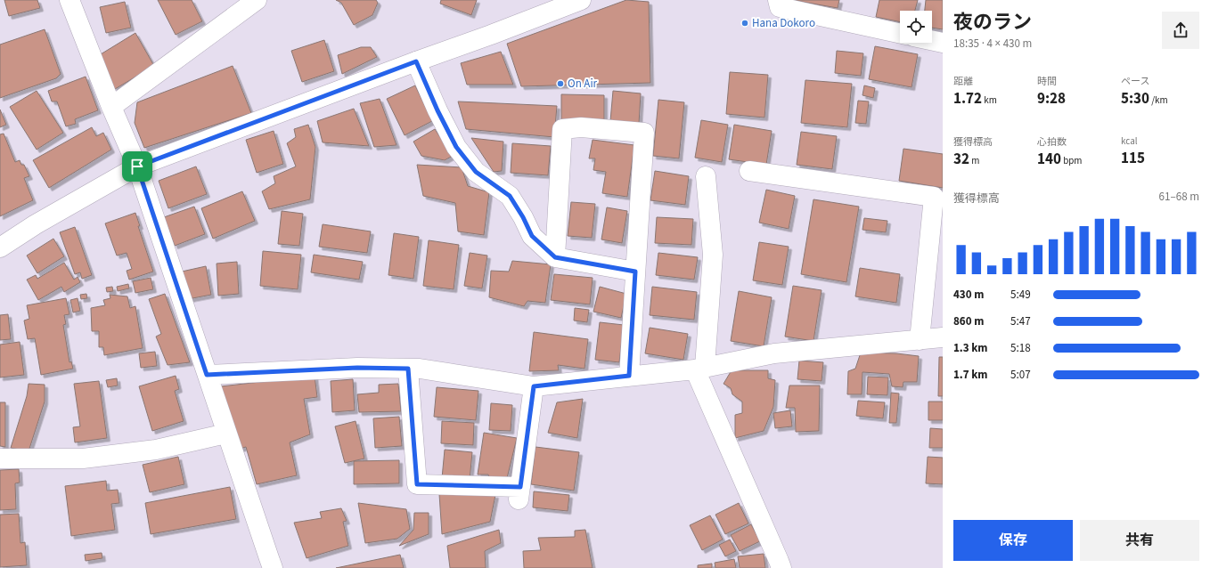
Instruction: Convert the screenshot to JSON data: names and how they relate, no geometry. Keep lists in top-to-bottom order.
{
  "places": ["Hana Dokoro", "On Air"],
  "page": {
    "heading": ["夜のラン", "18:35 · 4 × 430 m"],
    "stats": [
      ["距離", "1.72 km"],
      ["時間", "9:28"],
      ["ペース", "5:30 /km"],
      ["獲得標高", "32 m"],
      ["心拍数", "140 bpm"],
      ["kcal", "115"]
    ],
    "chart": ["獲得標高", "61–68 m"],
    "list": [
      {
        "name": "430 m",
        "note": "5:49"
      },
      {
        "name": "860 m",
        "note": "5:47"
      },
      {
        "name": "1.3 km",
        "note": "5:18"
      },
      {
        "name": "1.7 km",
        "note": "5:07"
      }
    ],
    "buttons": ["保存", "共有"]
  }
}
